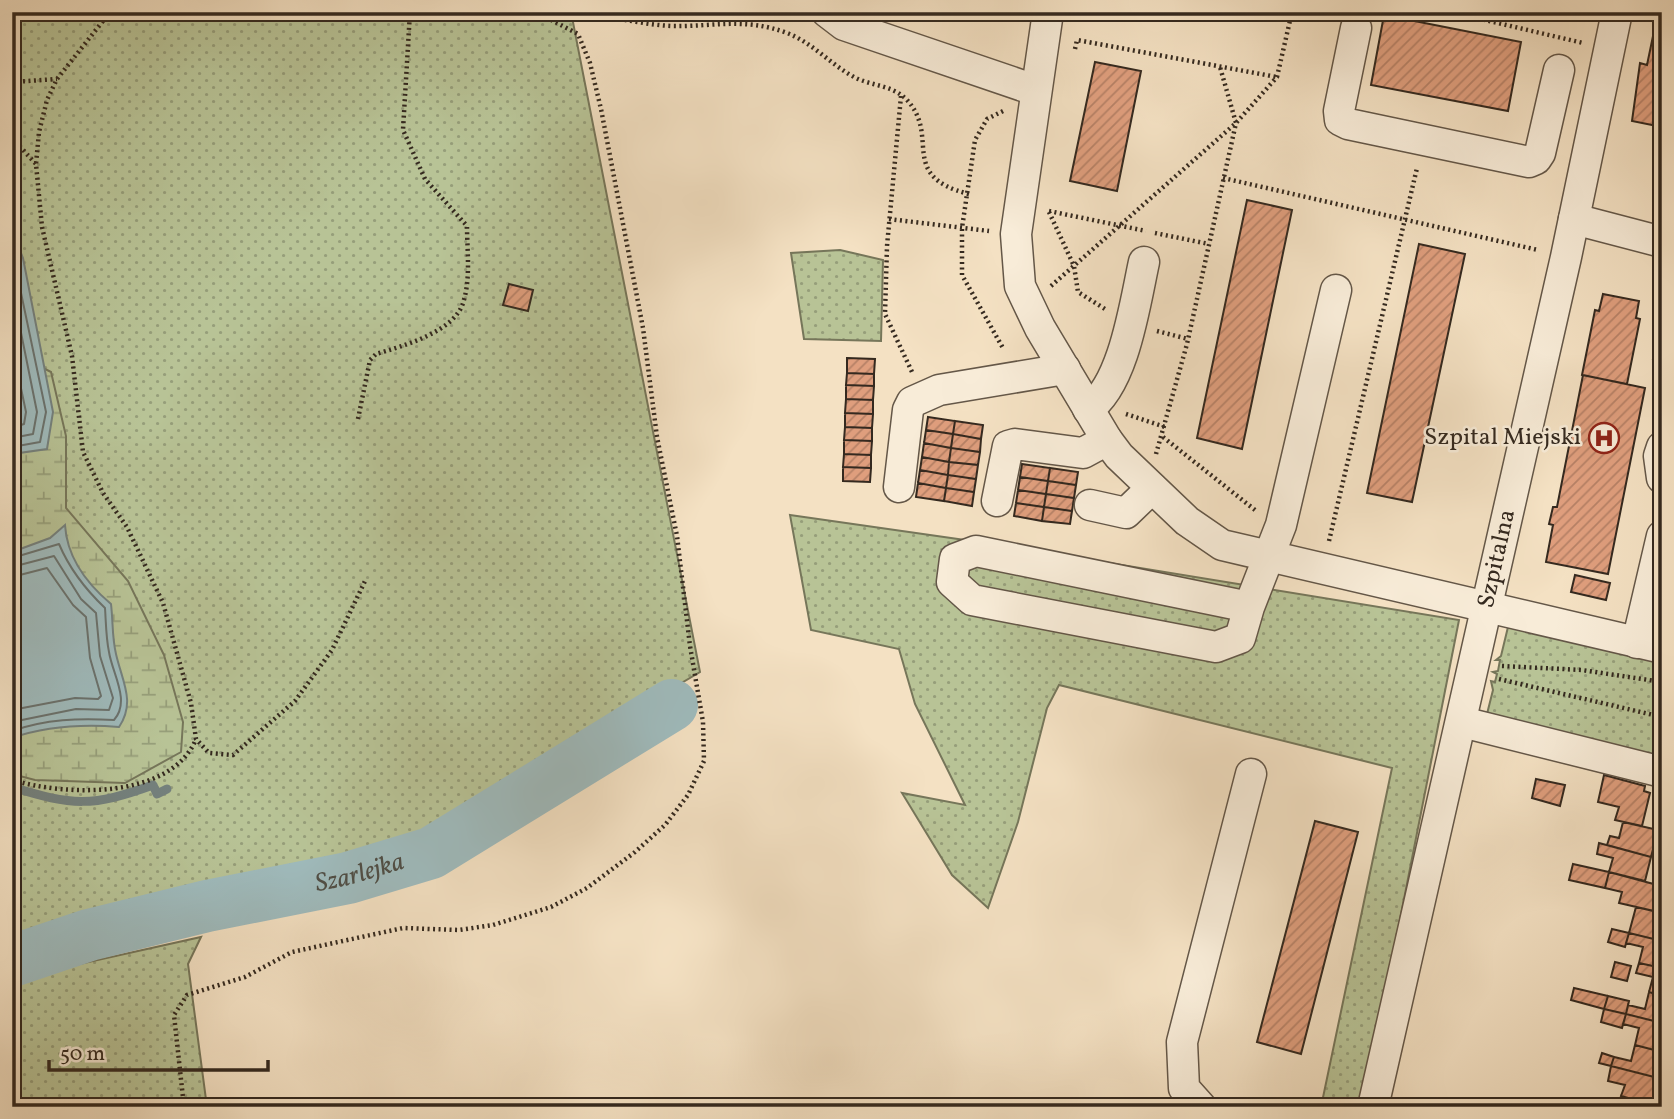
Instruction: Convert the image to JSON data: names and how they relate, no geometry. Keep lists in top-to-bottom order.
{
  "streets": {
    "street": ["Szpitalna"]
  },
  "water": ["Szarlejka"],
  "places": {
    "hospital": ["Szpital Miejski"]
  },
  "scale_bar": "50 m"
}
